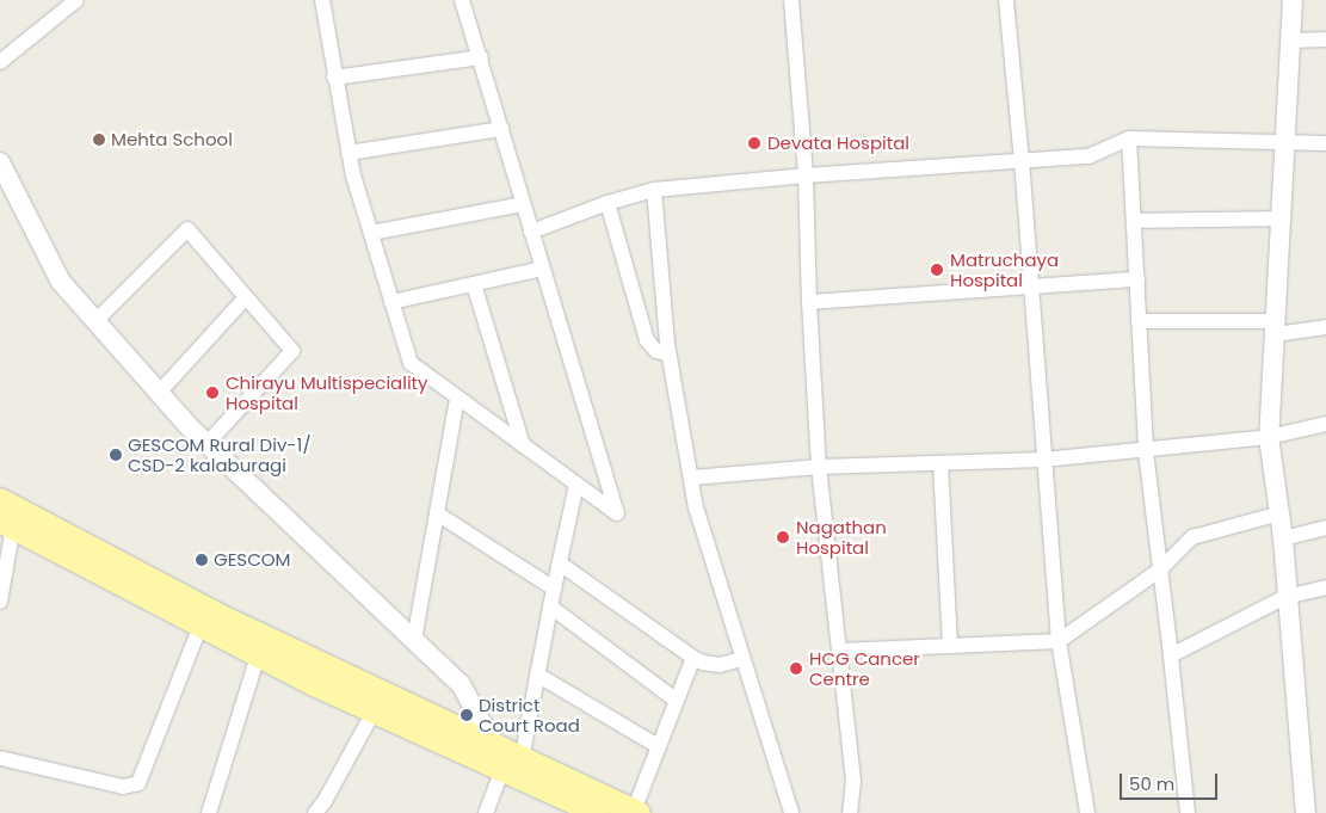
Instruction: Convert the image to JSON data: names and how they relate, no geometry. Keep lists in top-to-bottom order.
{
  "places": [
    "Mehta School",
    "Devata Hospital",
    "Matruchaya Hospital",
    "Chirayu Multispeciality Hospital",
    "GESCOM Rural Div-1/ CSD-2 kalaburagi",
    "Nagathan Hospital",
    "GESCOM",
    "HCG Cancer Centre",
    "District Court Road"
  ],
  "scale_bar": "50 m"
}
